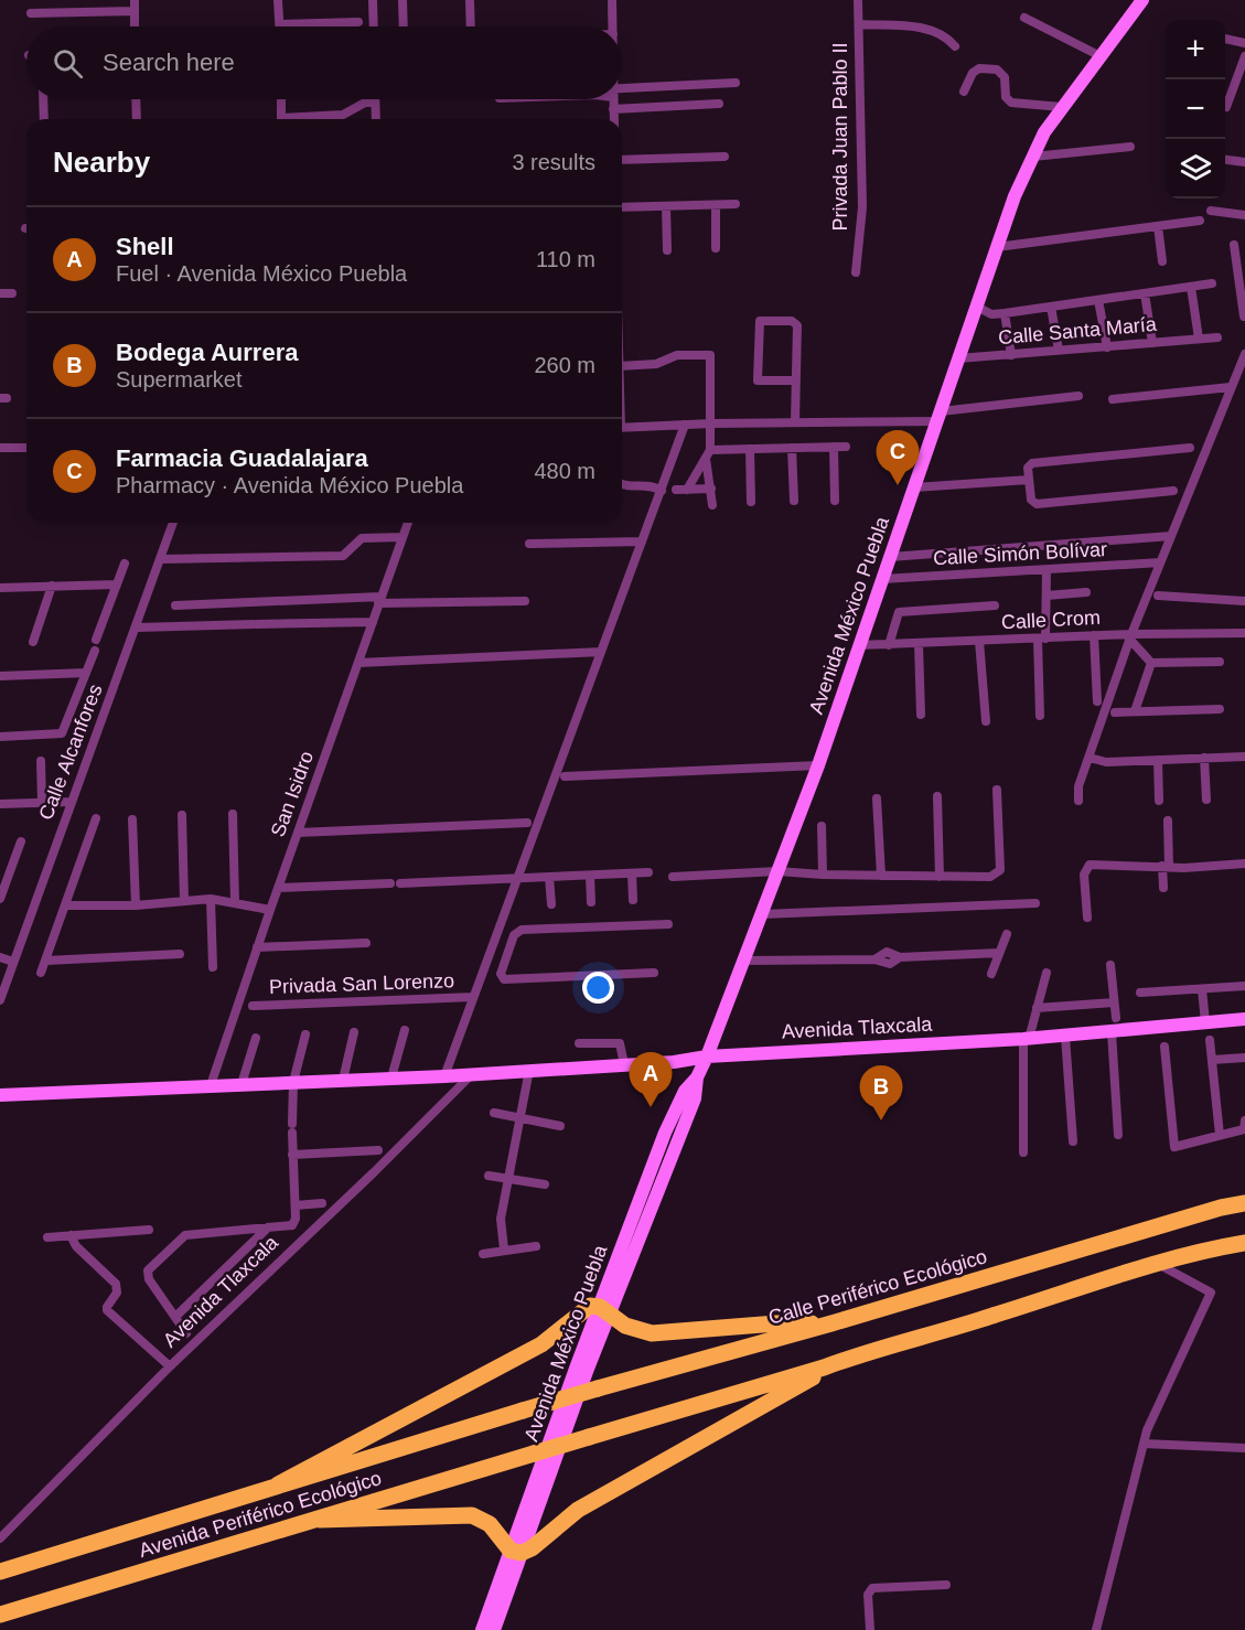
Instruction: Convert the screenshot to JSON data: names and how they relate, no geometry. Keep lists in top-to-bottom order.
{
  "streets": {
    "highway": ["Calle Periférico Ecológico", "Avenida Periférico Ecológico"],
    "main road": ["Avenida México Puebla", "Avenida Tlaxcala"],
    "street": [
      "Privada Juan Pablo II",
      "Calle Santa María",
      "Calle Simón Bolívar",
      "Calle Crom",
      "Calle Alcanfores",
      "San Isidro",
      "Privada San Lorenzo"
    ]
  },
  "crossings": [
    ["Calle Santa María", "Avenida México Puebla"],
    ["Calle Simón Bolívar", "Avenida México Puebla"],
    ["Avenida México Puebla", "Calle Crom"],
    ["Avenida México Puebla", "Avenida Tlaxcala"],
    ["San Isidro", "Avenida Tlaxcala"],
    ["Calle Periférico Ecológico", "Avenida Periférico Ecológico"]
  ],
  "page": {
    "map_buttons": ["+", "−"],
    "search": "Search here",
    "heading": ["Nearby", "3 results"],
    "list": [
      {
        "mark": "A",
        "name": "Shell",
        "note": "Fuel · Avenida México Puebla",
        "value": "110 m"
      },
      {
        "mark": "B",
        "name": "Bodega Aurrera",
        "note": "Supermarket",
        "value": "260 m"
      },
      {
        "mark": "C",
        "name": "Farmacia Guadalajara",
        "note": "Pharmacy · Avenida México Puebla",
        "value": "480 m"
      }
    ],
    "pins": ["C", "A", "B"]
  }
}
